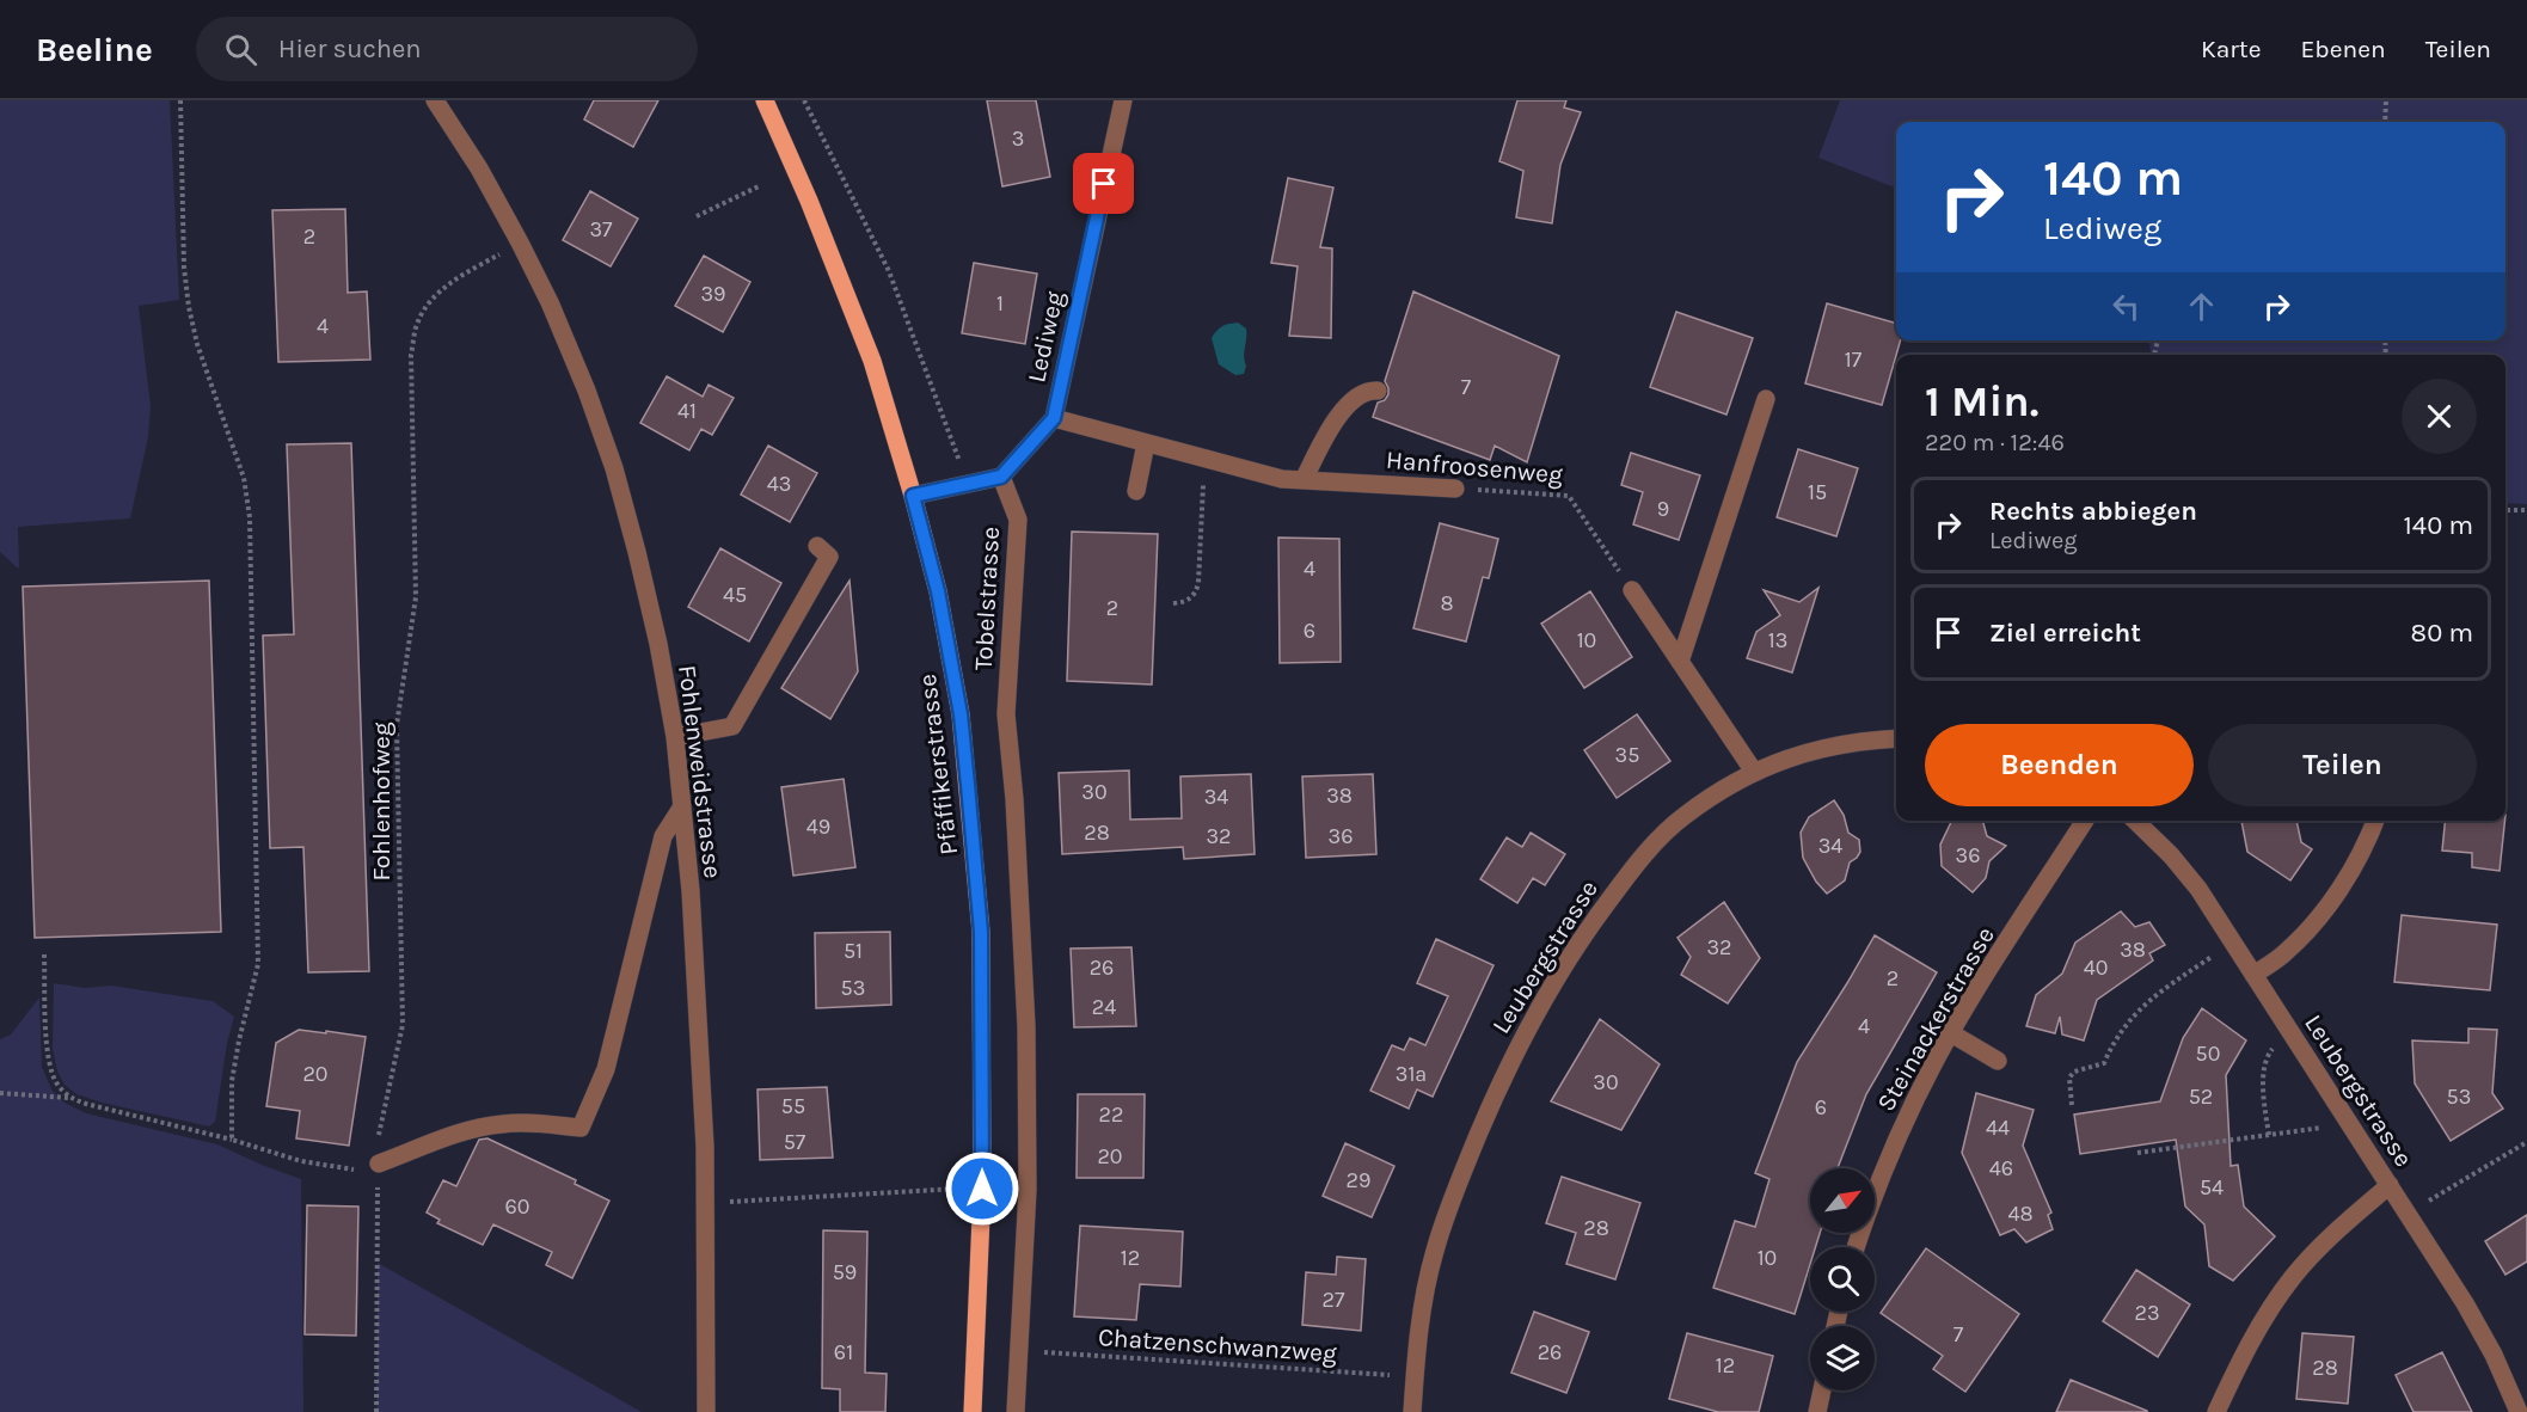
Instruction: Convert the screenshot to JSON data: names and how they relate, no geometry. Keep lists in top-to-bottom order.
{
  "streets": {
    "main road": ["Pfäffikerstrasse"],
    "street": [
      "Lediweg",
      "Hanfroosenweg",
      "Tobelstrasse",
      "Fohlenweidstrasse",
      "Leubergstrasse",
      "Steinackerstrasse"
    ],
    "path": ["Fohlenhofweg", "Chatzenschwanzweg"]
  },
  "crossings": [
    ["Lediweg", "Hanfroosenweg"],
    ["Lediweg", "Tobelstrasse"],
    ["Tobelstrasse", "Chatzenschwanzweg"],
    ["Fohlenweidstrasse", "Fohlenhofweg"],
    ["Leubergstrasse", "Chatzenschwanzweg"]
  ],
  "house_numbers": [
    "3",
    "37",
    "2",
    "39",
    "1",
    "4",
    "17",
    "7",
    "41",
    "43",
    "15",
    "9",
    "4",
    "45",
    "8",
    "2",
    "6",
    "10",
    "13",
    "35",
    "30",
    "38",
    "34",
    "49",
    "28",
    "32",
    "36",
    "34",
    "36",
    "32",
    "38",
    "51",
    "26",
    "40",
    "2",
    "53",
    "24",
    "4",
    "50",
    "20",
    "31a",
    "30",
    "52",
    "53",
    "55",
    "6",
    "22",
    "44",
    "57",
    "20",
    "46",
    "29",
    "54",
    "60",
    "48",
    "28",
    "12",
    "10",
    "59",
    "27",
    "23",
    "7",
    "61",
    "26",
    "12",
    "28"
  ],
  "north": "top right",
  "page": {
    "header": "Beeline",
    "search": "Hier suchen",
    "nav": ["Karte", "Ebenen", "Teilen"],
    "turn": ["140 m", "Lediweg"],
    "heading": ["1 Min.", "220 m · 12:46"],
    "list": [
      {
        "name": "Rechts abbiegen",
        "note": "Lediweg",
        "value": "140 m"
      },
      {
        "name": "Ziel erreicht",
        "value": "80 m"
      }
    ],
    "buttons": ["Beenden", "Teilen"]
  }
}
